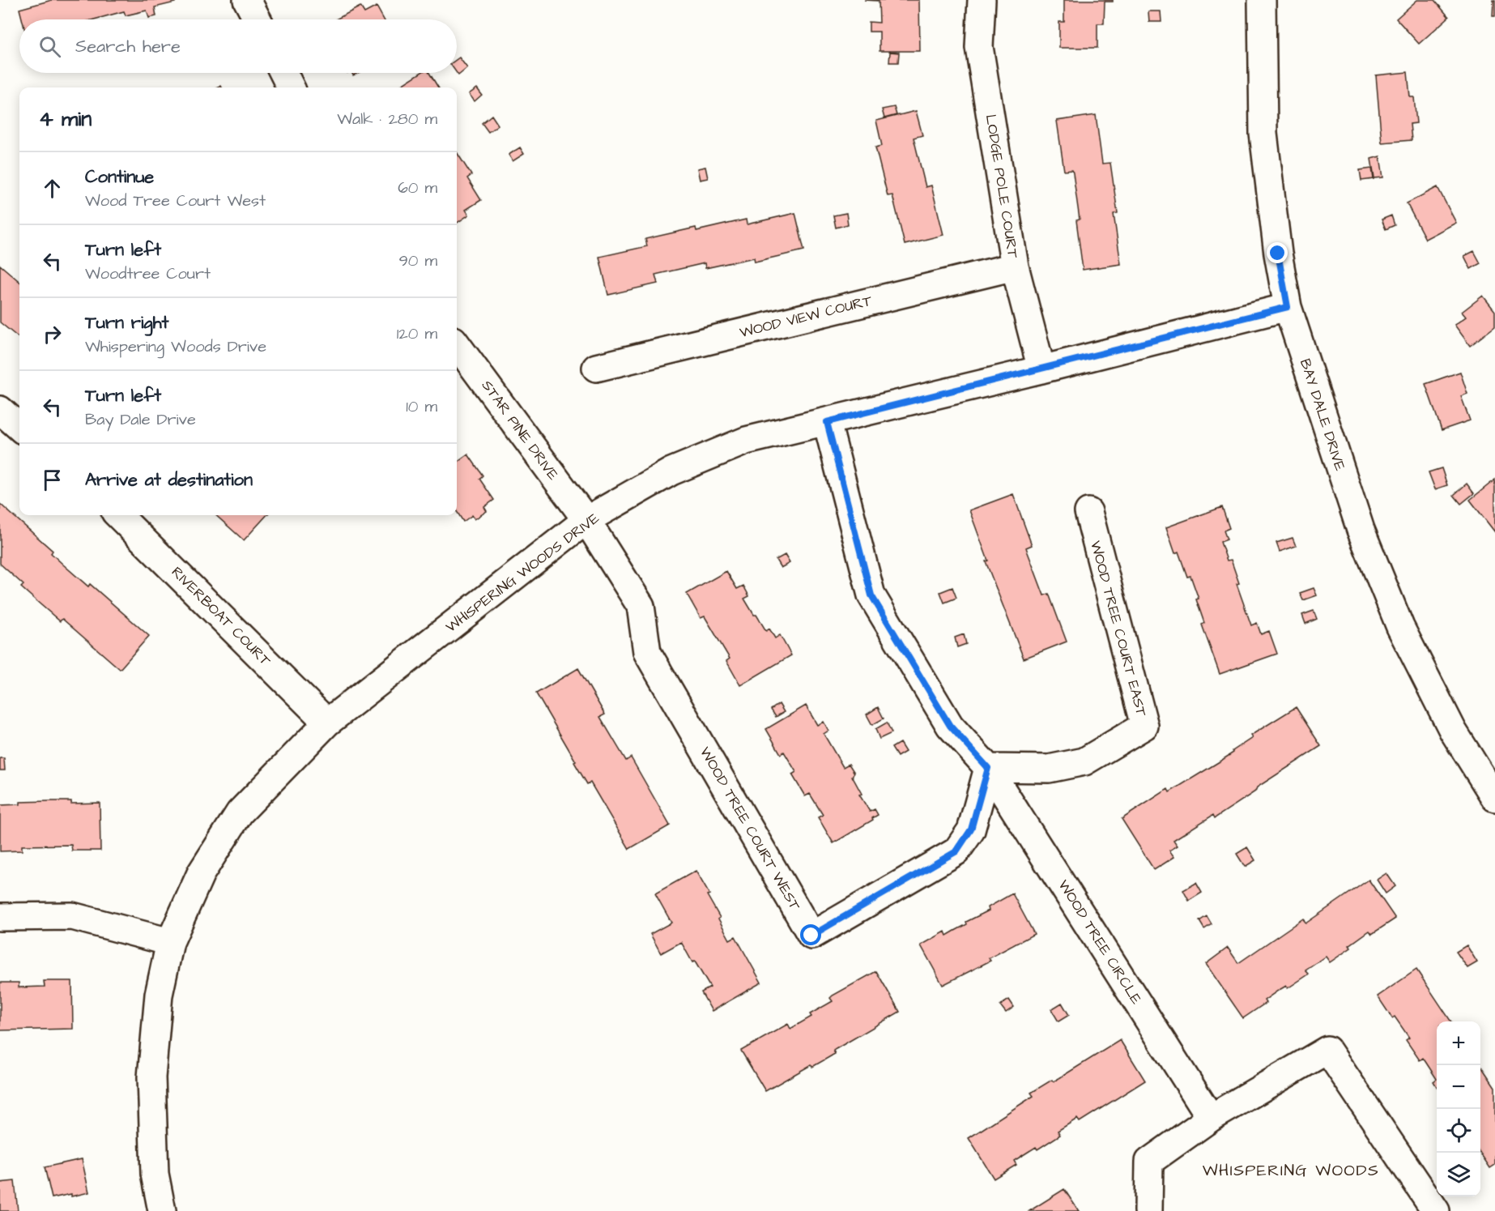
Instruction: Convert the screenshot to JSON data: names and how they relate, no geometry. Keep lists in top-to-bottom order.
{
  "streets": {
    "street": [
      "LODGE POLE COURT",
      "WOOD VIEW COURT",
      "BAY DALE DRIVE",
      "STAR PINE DRIVE",
      "WHISPERING WOODS DRIVE",
      "RIVERBOAT COURT",
      "WOOD TREE COURT EAST",
      "WOOD TREE COURT WEST",
      "WOOD TREE CIRCLE"
    ]
  },
  "crossings": [
    ["LODGE POLE COURT", "WOOD VIEW COURT"],
    ["LODGE POLE COURT", "WHISPERING WOODS DRIVE"],
    ["BAY DALE DRIVE", "WHISPERING WOODS DRIVE"],
    ["STAR PINE DRIVE", "WHISPERING WOODS DRIVE"],
    ["STAR PINE DRIVE", "WOOD TREE COURT WEST"],
    ["WHISPERING WOODS DRIVE", "RIVERBOAT COURT"],
    ["WHISPERING WOODS DRIVE", "WOOD TREE COURT WEST"],
    ["WHISPERING WOODS DRIVE", "WOOD TREE CIRCLE"],
    ["WOOD TREE COURT EAST", "WOOD TREE COURT WEST"],
    ["WOOD TREE COURT EAST", "WOOD TREE CIRCLE"],
    ["WOOD TREE COURT WEST", "WOOD TREE CIRCLE"]
  ],
  "districts": ["WHISPERING WOODS"],
  "page": {
    "search": "Search here",
    "heading": ["4 min", "Walk · 280 m"],
    "list": [
      ["Continue", "Wood Tree Court West", "60 m"],
      ["Turn left", "Woodtree Court", "90 m"],
      ["Turn right", "Whispering Woods Drive", "120 m"],
      ["Turn left", "Bay Dale Drive", "10 m"],
      "Arrive at destination"
    ],
    "map_buttons": ["+", "−"]
  }
}
